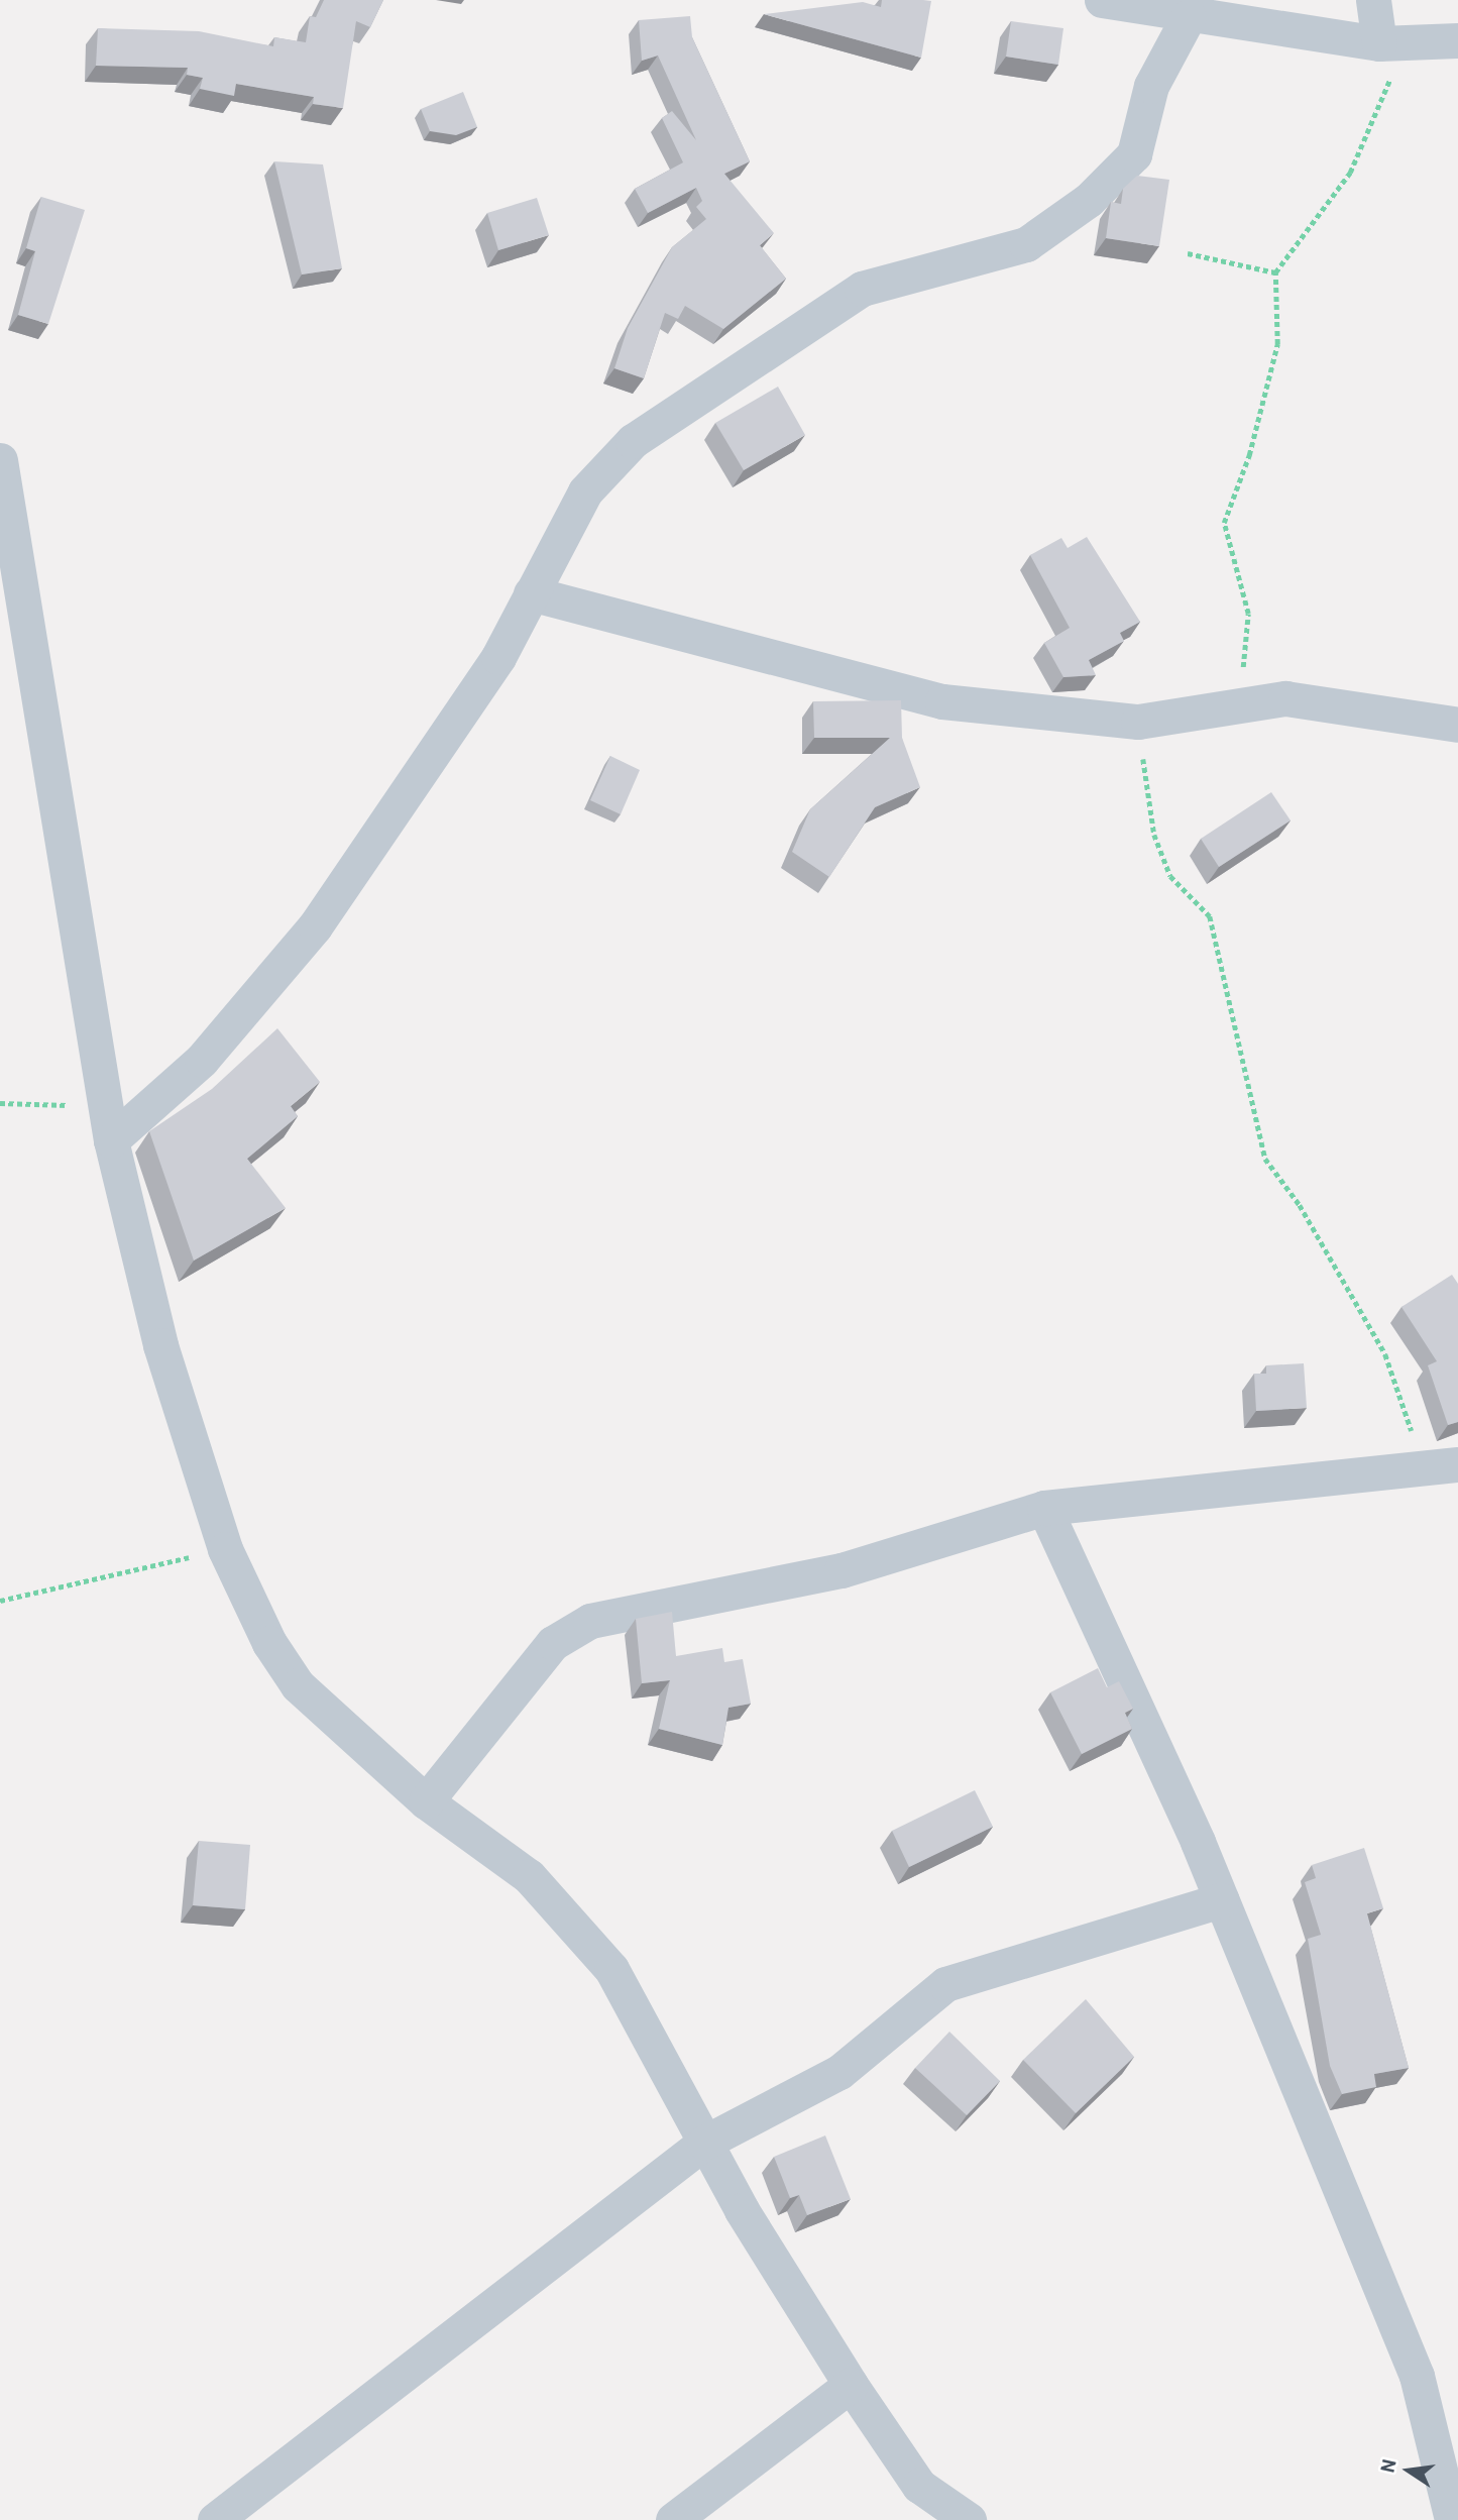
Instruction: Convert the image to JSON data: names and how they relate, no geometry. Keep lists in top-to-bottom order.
{
  "north": "left"
}
